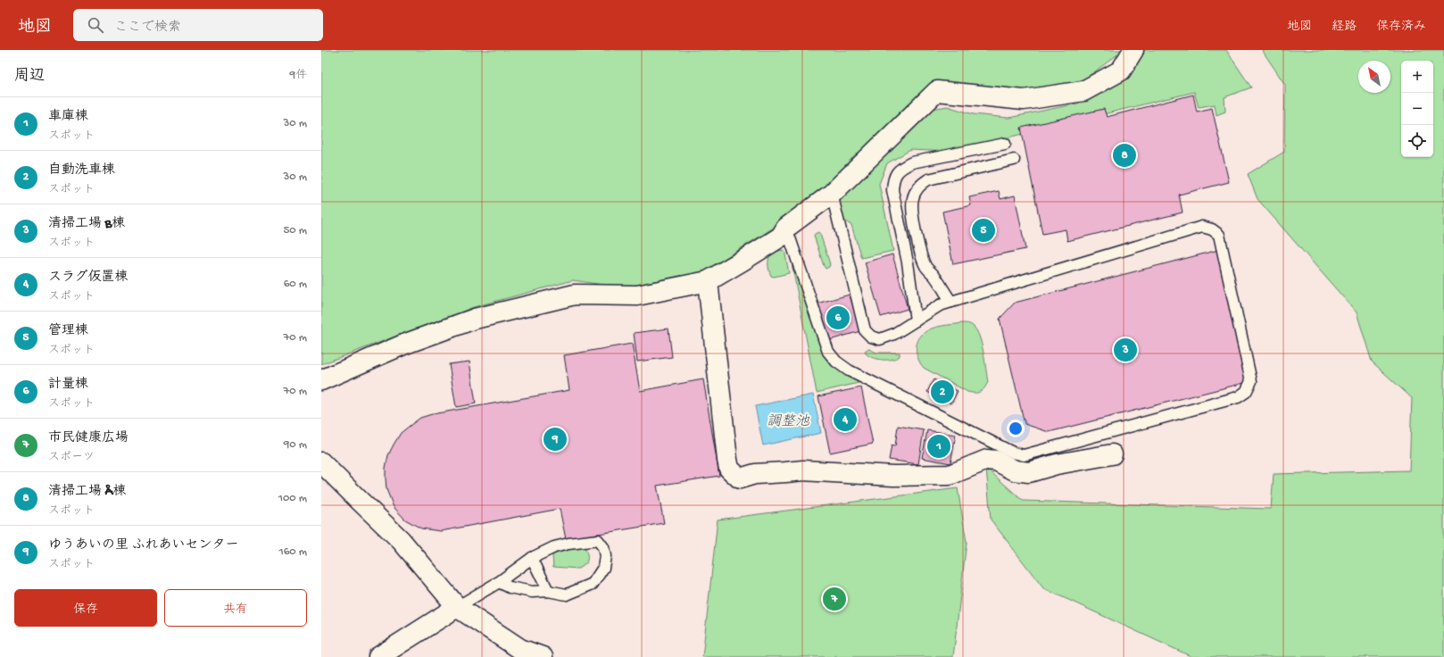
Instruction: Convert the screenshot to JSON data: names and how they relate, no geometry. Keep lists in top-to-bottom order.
{
  "water": ["調整池"],
  "north": "top left",
  "page": {
    "header": "地図",
    "search": "ここで検索",
    "nav": ["地図", "経路", "保存済み"],
    "heading": ["周辺", "9件"],
    "map_buttons": ["+", "−"],
    "list": [
      {
        "mark": "1",
        "name": "車庫棟",
        "note": "スポット",
        "value": "30 m"
      },
      {
        "mark": "2",
        "name": "自動洗車棟",
        "note": "スポット",
        "value": "30 m"
      },
      {
        "mark": "3",
        "name": "清掃工場 B棟",
        "note": "スポット",
        "value": "50 m"
      },
      {
        "mark": "4",
        "name": "スラグ仮置棟",
        "note": "スポット",
        "value": "60 m"
      },
      {
        "mark": "5",
        "name": "管理棟",
        "note": "スポット",
        "value": "70 m"
      },
      {
        "mark": "6",
        "name": "計量棟",
        "note": "スポット",
        "value": "70 m"
      },
      {
        "mark": "7",
        "name": "市民健康広場",
        "note": "スポーツ",
        "value": "90 m"
      },
      {
        "mark": "8",
        "name": "清掃工場 Å棟",
        "note": "スポット",
        "value": "100 m"
      },
      {
        "mark": "9",
        "name": "ゆうあいの里 ふれあいセンター",
        "note": "スポット",
        "value": "160 m"
      }
    ],
    "pins": [
      "8",
      "5",
      "6",
      "3",
      "2",
      "4",
      "9",
      "1",
      "7"
    ],
    "buttons": ["保存", "共有"]
  }
}
